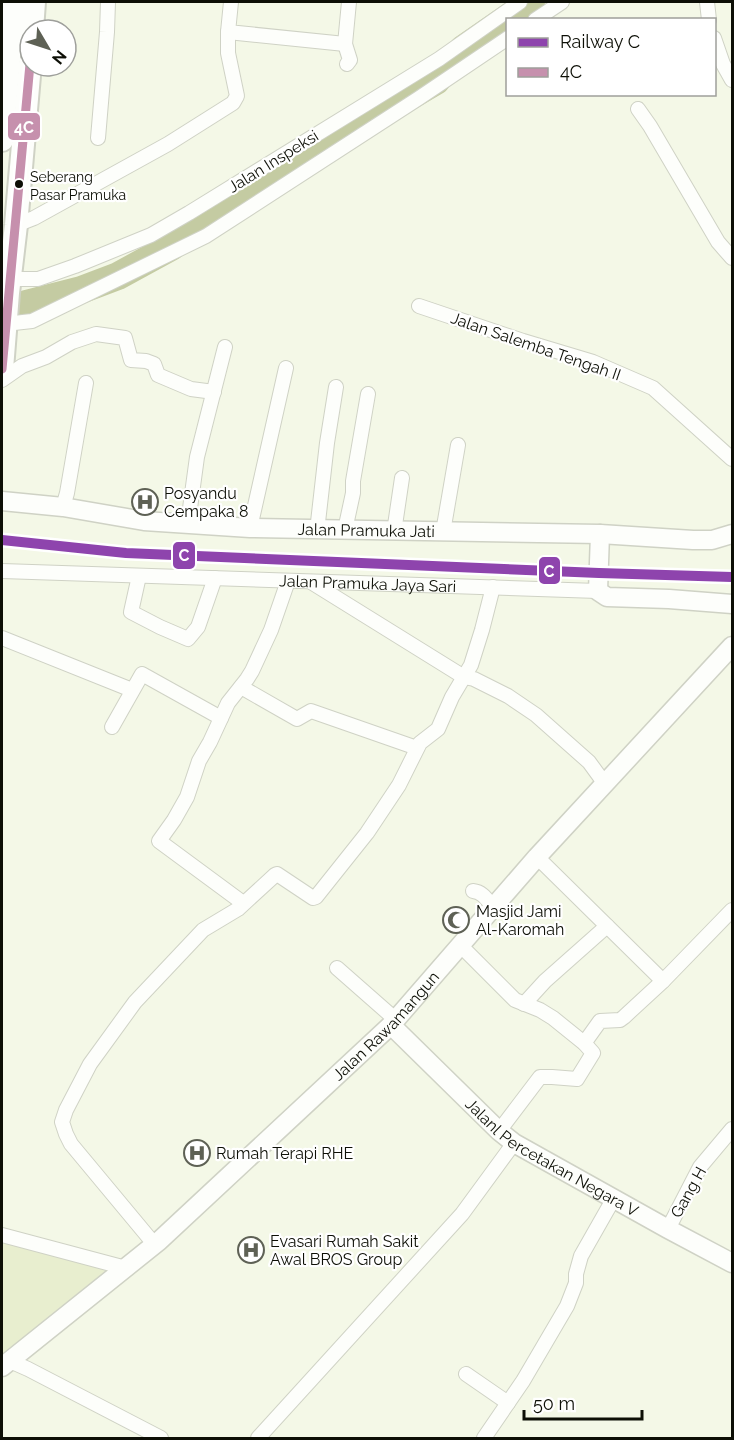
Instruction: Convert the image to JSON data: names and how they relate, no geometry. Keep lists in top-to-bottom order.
{
  "streets": {
    "street": [
      "Jalan Inspeksi",
      "Jalan Salemba Tengah II",
      "Jalan Pramuka Jati",
      "Jalan Pramuka Jaya Sari",
      "Jalan Rawamangun",
      "Jalanl Percetakan Negara V",
      "Gang H"
    ]
  },
  "crossings": [
    ["Jalan Rawamangun", "Jalanl Percetakan Negara V"],
    ["Jalanl Percetakan Negara V", "Gang H"]
  ],
  "places": {
    "other": ["Seberang Pasar Pramuka"],
    "hospital": ["Posyandu Cempaka 8", "Rumah Terapi RHE", "Evasari Rumah Sakit Awal BROS Group"],
    "mosque": ["Masjid Jami Al-Karomah"]
  },
  "lines": ["transit line 4C", "rail line C"],
  "legend": ["Railway C", "4C"],
  "scale_bar": "50 m",
  "north": "bottom right"
}
